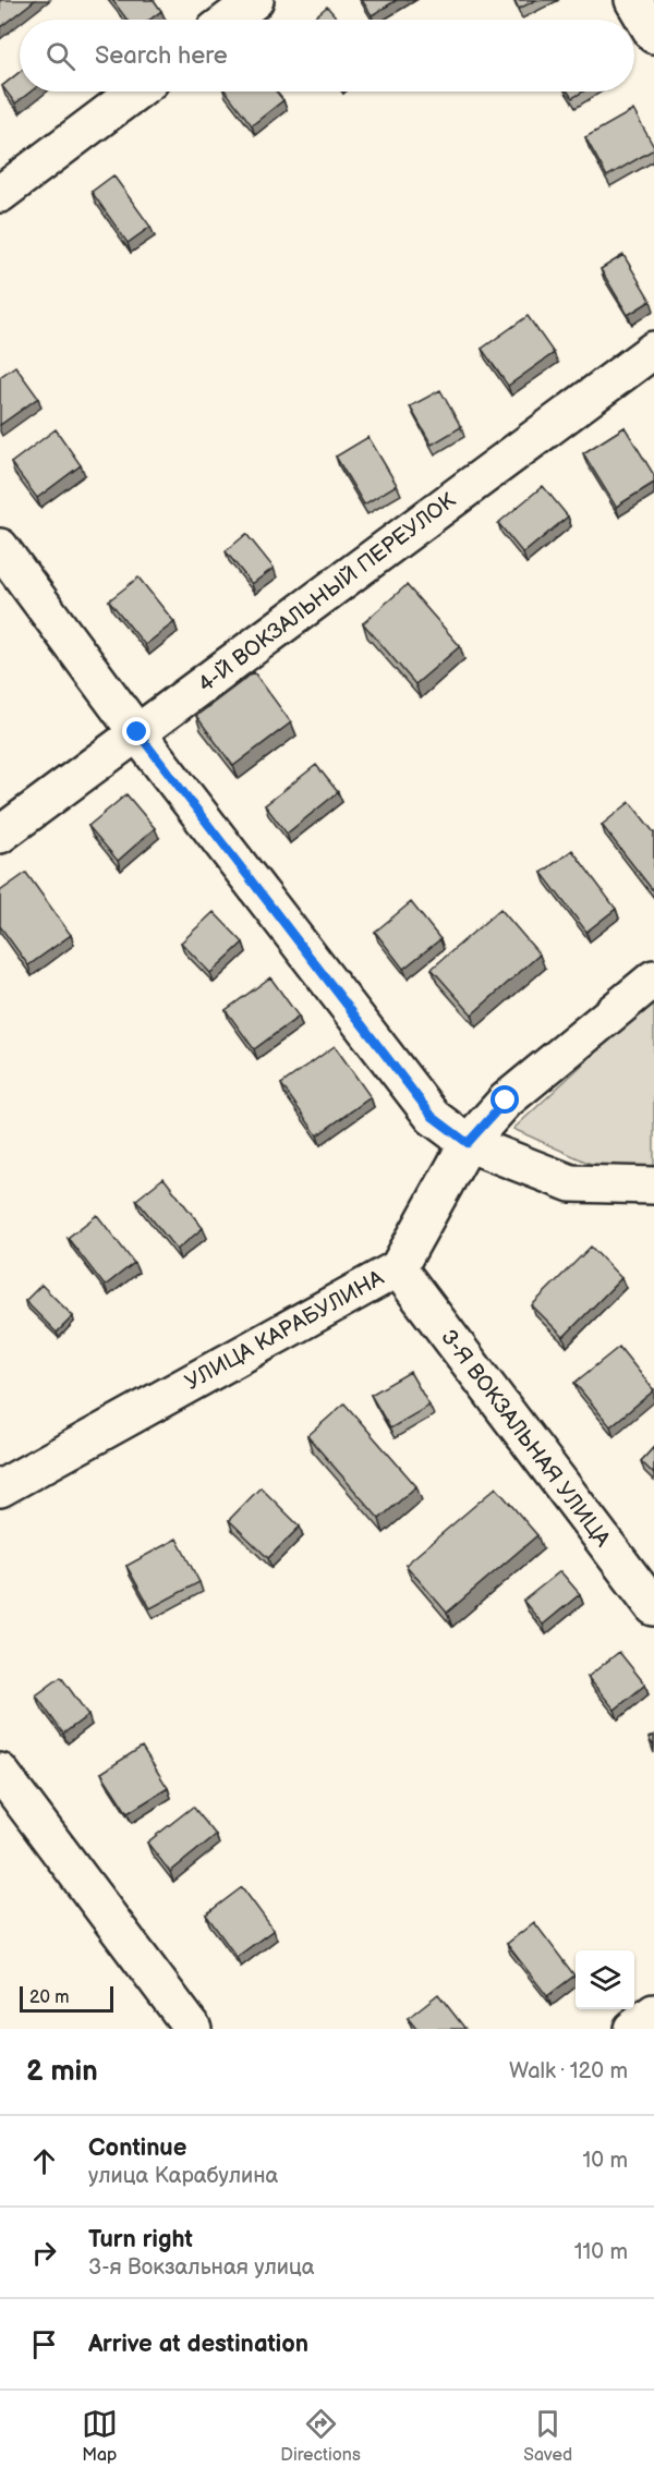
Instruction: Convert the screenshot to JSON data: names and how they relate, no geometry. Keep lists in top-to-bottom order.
{
  "streets": {
    "street": ["4-Й ВОКЗАЛЬНЫЙ ПЕРЕУЛОК", "УЛИЦА КАРАБУЛИНА", "3-Я ВОКЗАЛЬНАЯ УЛИЦА"]
  },
  "crossings": [
    ["УЛИЦА КАРАБУЛИНА", "3-Я ВОКЗАЛЬНАЯ УЛИЦА"]
  ],
  "scale_bar": "20 m",
  "page": {
    "search": "Search here",
    "scale": "20 m",
    "heading": ["2 min", "Walk · 120 m"],
    "list": [
      ["Continue", "улица Карабулина", "10 m"],
      ["Turn right", "3-я Вокзальная улица", "110 m"],
      "Arrive at destination"
    ],
    "nav": ["Map", "Directions", "Saved"]
  }
}
